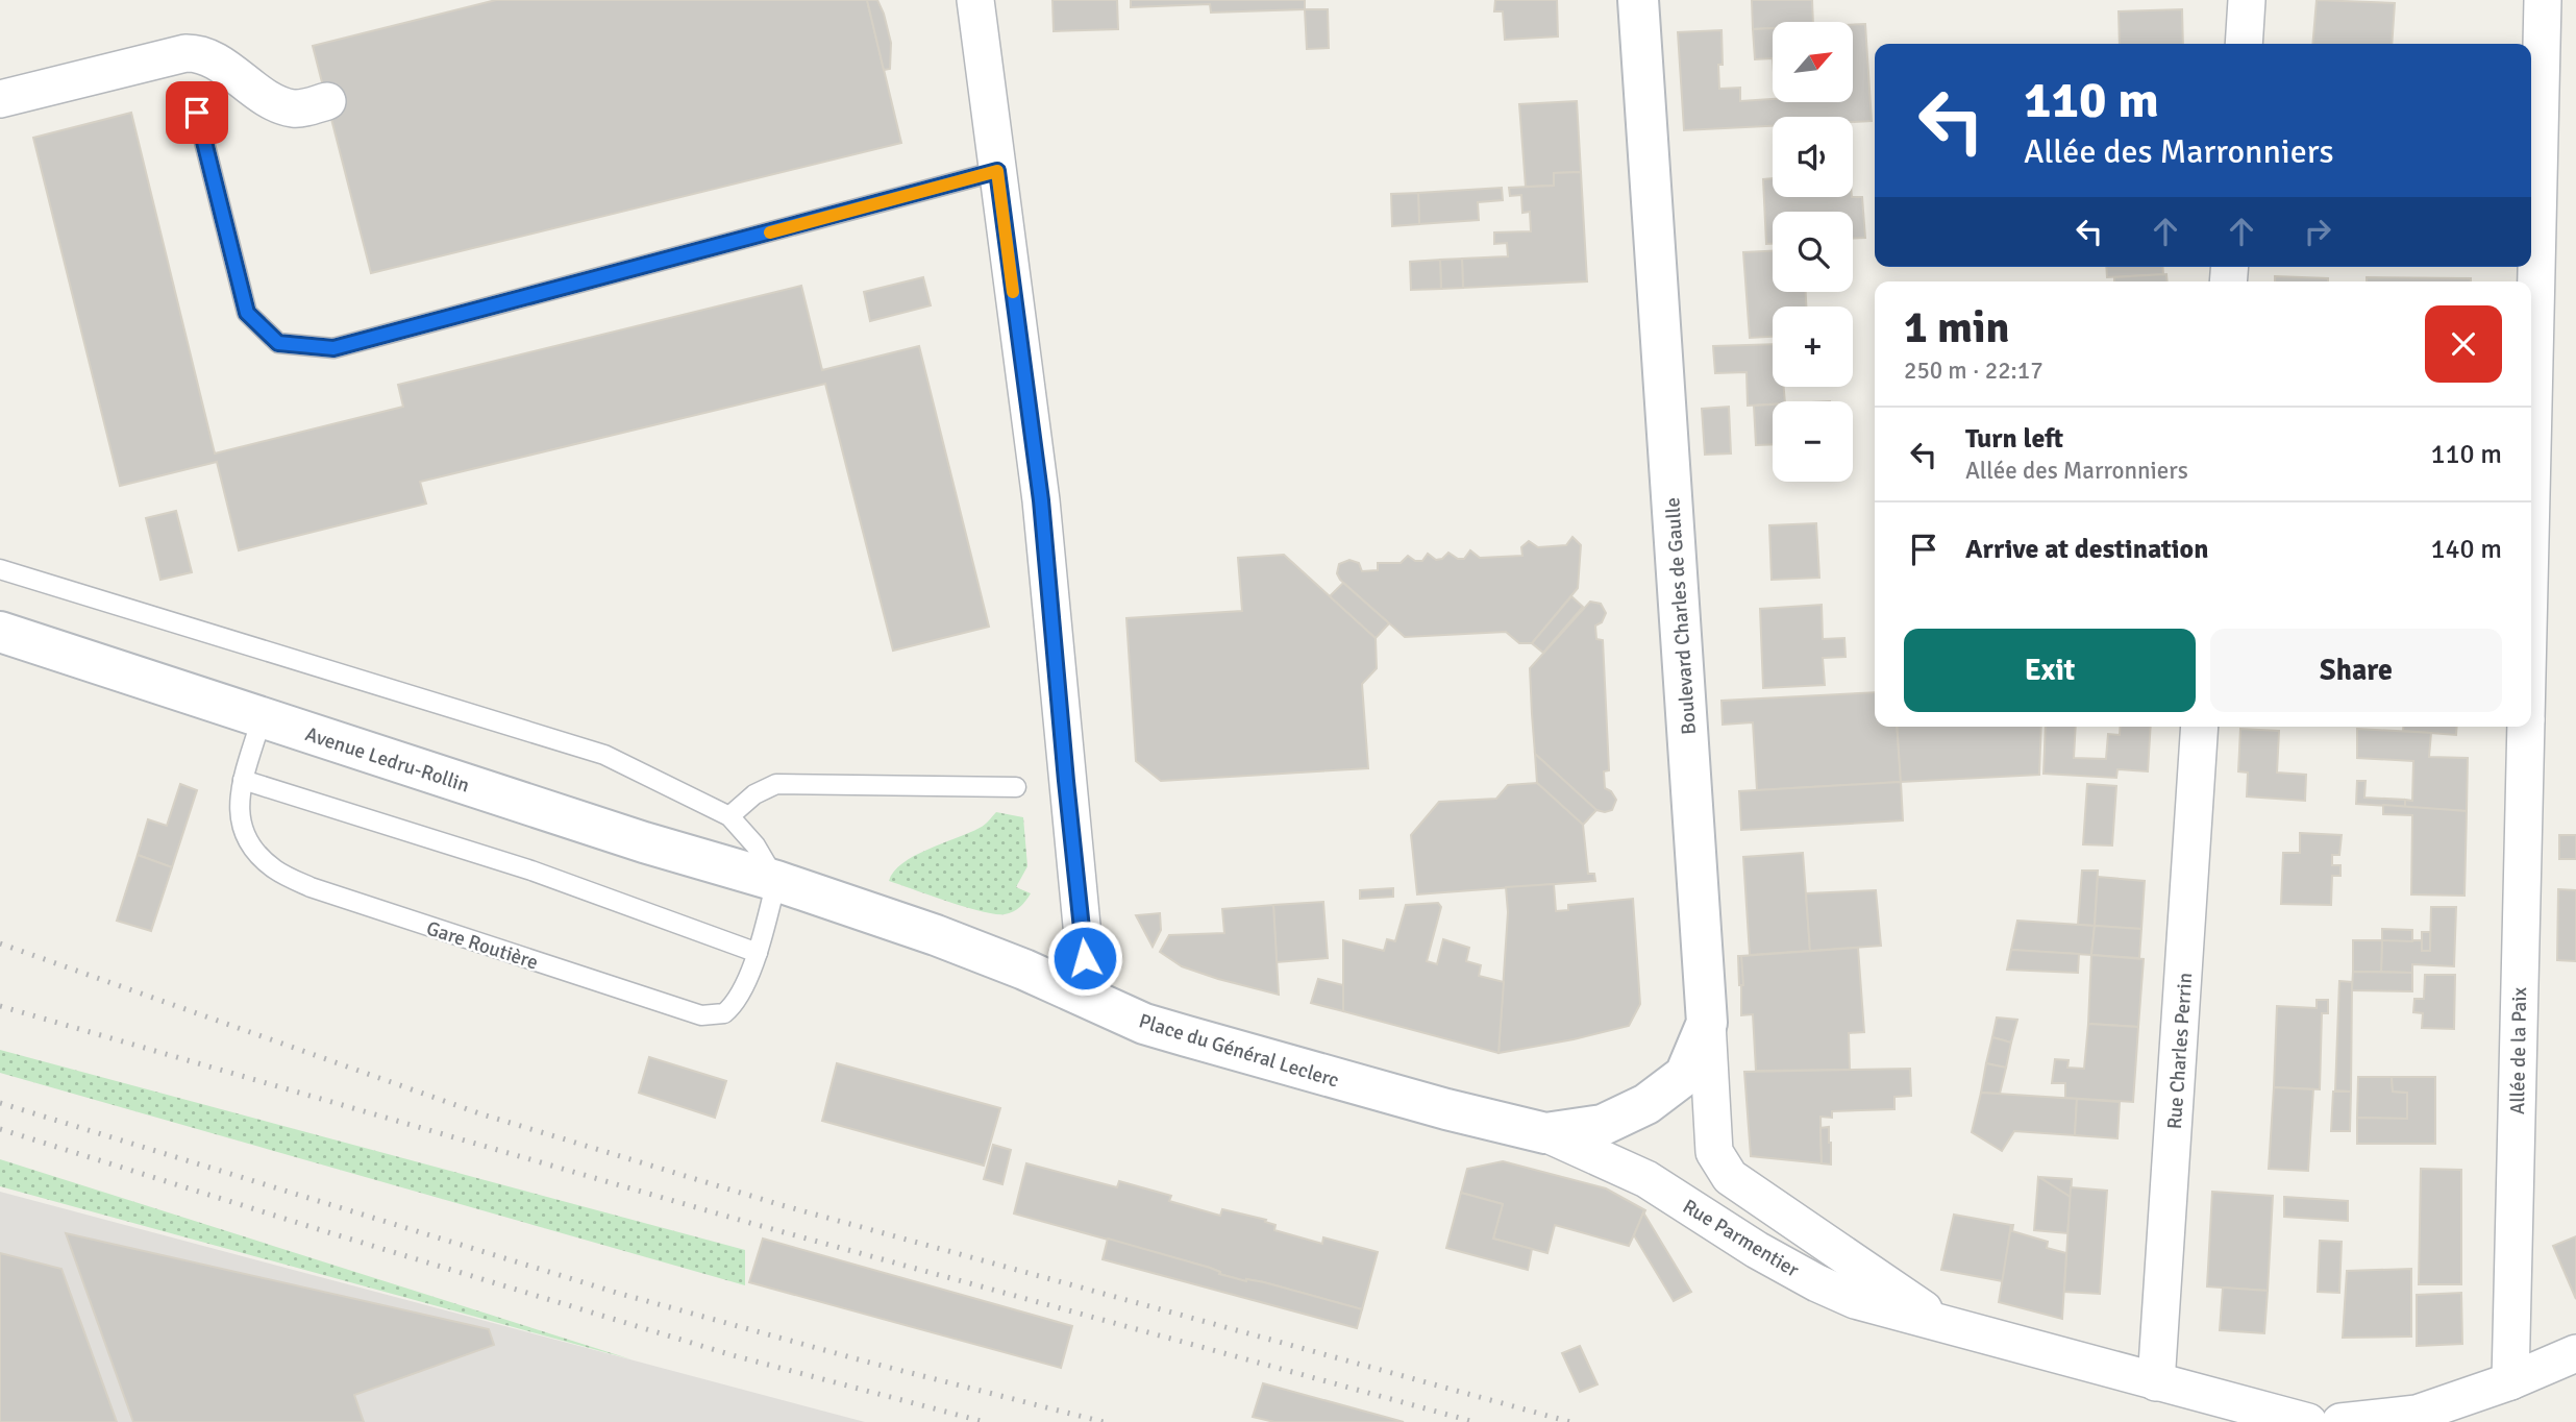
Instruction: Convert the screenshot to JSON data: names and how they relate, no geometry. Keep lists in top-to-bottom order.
{
  "streets": {
    "street": [
      "Boulevard Charles de Gaulle",
      "Avenue Ledru-Rollin",
      "Place du Général Leclerc",
      "Rue Charles Perrin",
      "Allée de la Paix",
      "Rue Parmentier"
    ],
    "lane": ["Gare Routière"]
  },
  "crossings": [
    ["Boulevard Charles de Gaulle", "Place du Général Leclerc"],
    ["Boulevard Charles de Gaulle", "Rue Parmentier"],
    ["Avenue Ledru-Rollin", "Gare Routière"],
    ["Avenue Ledru-Rollin", "Place du Général Leclerc"],
    ["Gare Routière", "Place du Général Leclerc"],
    ["Place du Général Leclerc", "Rue Parmentier"],
    ["Rue Charles Perrin", "Rue Parmentier"]
  ],
  "north": "top right",
  "page": {
    "map_buttons": ["+", "−"],
    "turn": ["110 m", "Allée des Marronniers"],
    "heading": ["1 min", "250 m · 22:17"],
    "list": [
      {
        "name": "Turn left",
        "note": "Allée des Marronniers",
        "value": "110 m"
      },
      {
        "name": "Arrive at destination",
        "value": "140 m"
      }
    ],
    "buttons": ["Exit", "Share"]
  }
}
